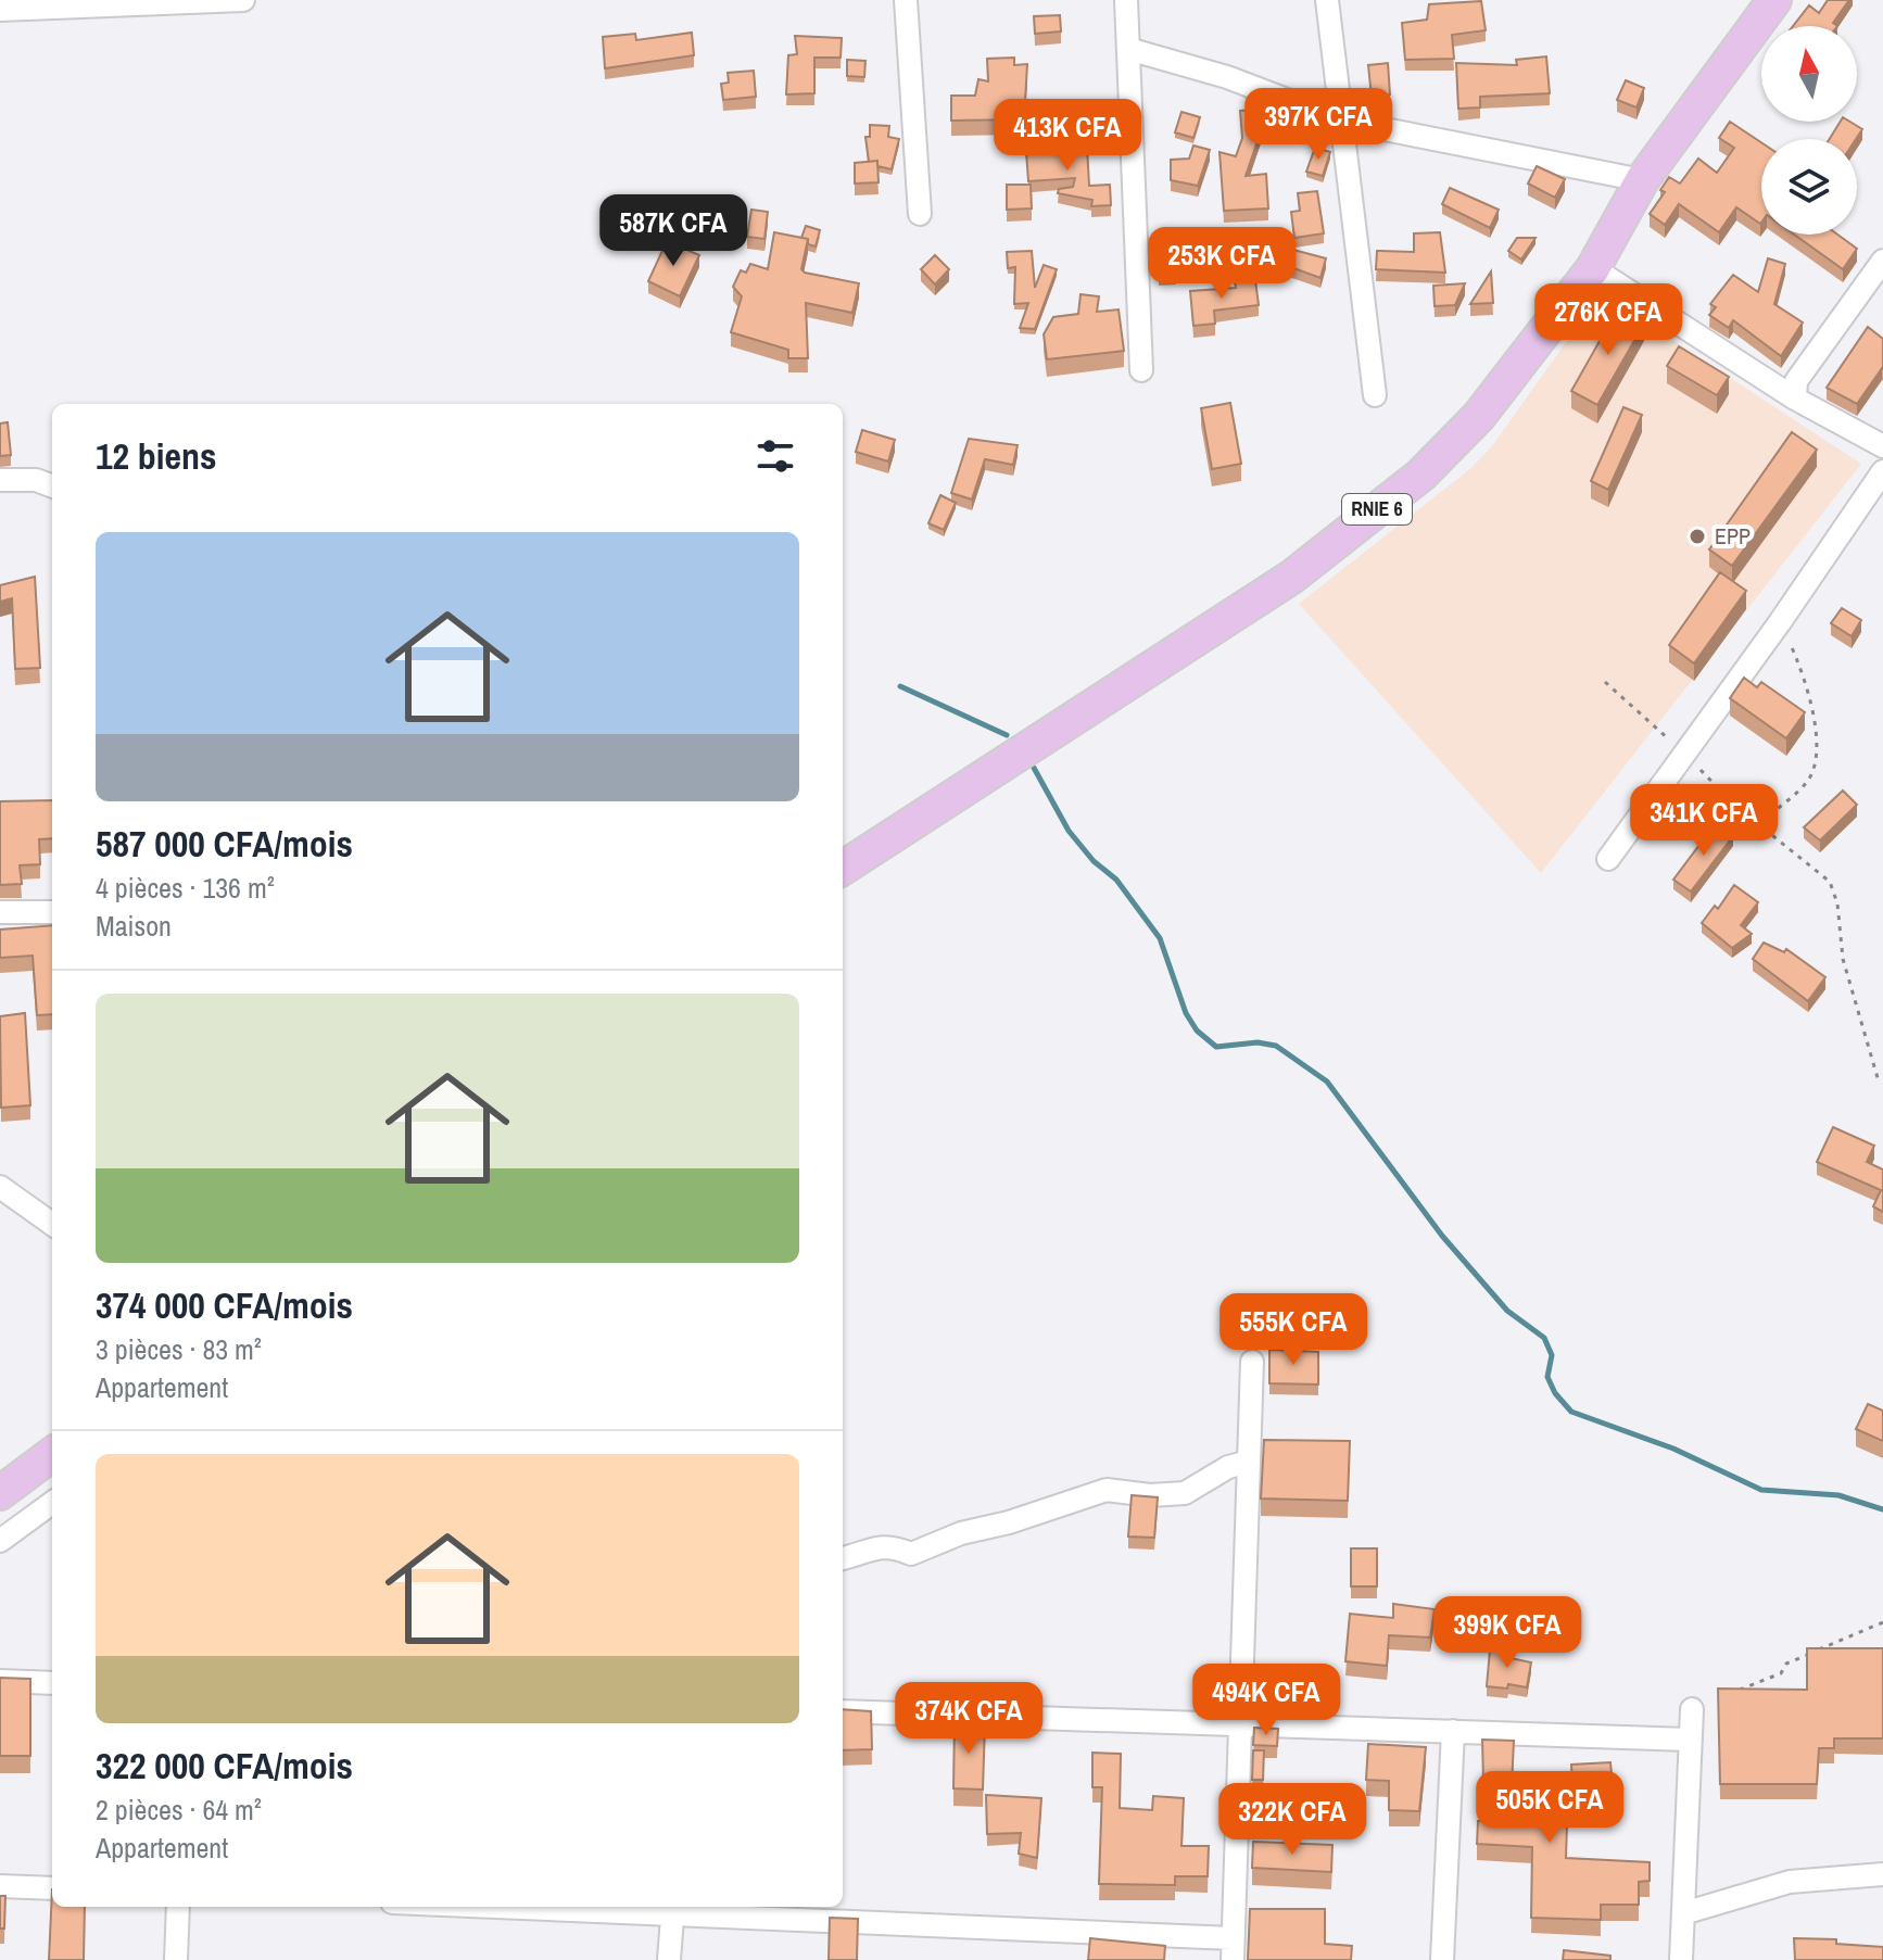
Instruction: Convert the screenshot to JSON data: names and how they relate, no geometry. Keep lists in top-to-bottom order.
{
  "streets": {
    "main road": ["RNIE 6"]
  },
  "places": ["EPP"],
  "north": "top",
  "page": {
    "price": [
      "397K CFA",
      "413K CFA",
      "587K CFA",
      "253K CFA",
      "276K CFA",
      "341K CFA",
      "555K CFA",
      "399K CFA",
      "494K CFA",
      "374K CFA",
      "505K CFA",
      "322K CFA"
    ],
    "heading": "12 biens",
    "list": [
      {
        "name": "587 000 CFA/mois",
        "note": "4 pièces · 136 m² · Maison"
      },
      {
        "name": "374 000 CFA/mois",
        "note": "3 pièces · 83 m² · Appartement"
      },
      {
        "name": "322 000 CFA/mois",
        "note": "2 pièces · 64 m² · Appartement"
      }
    ]
  }
}
